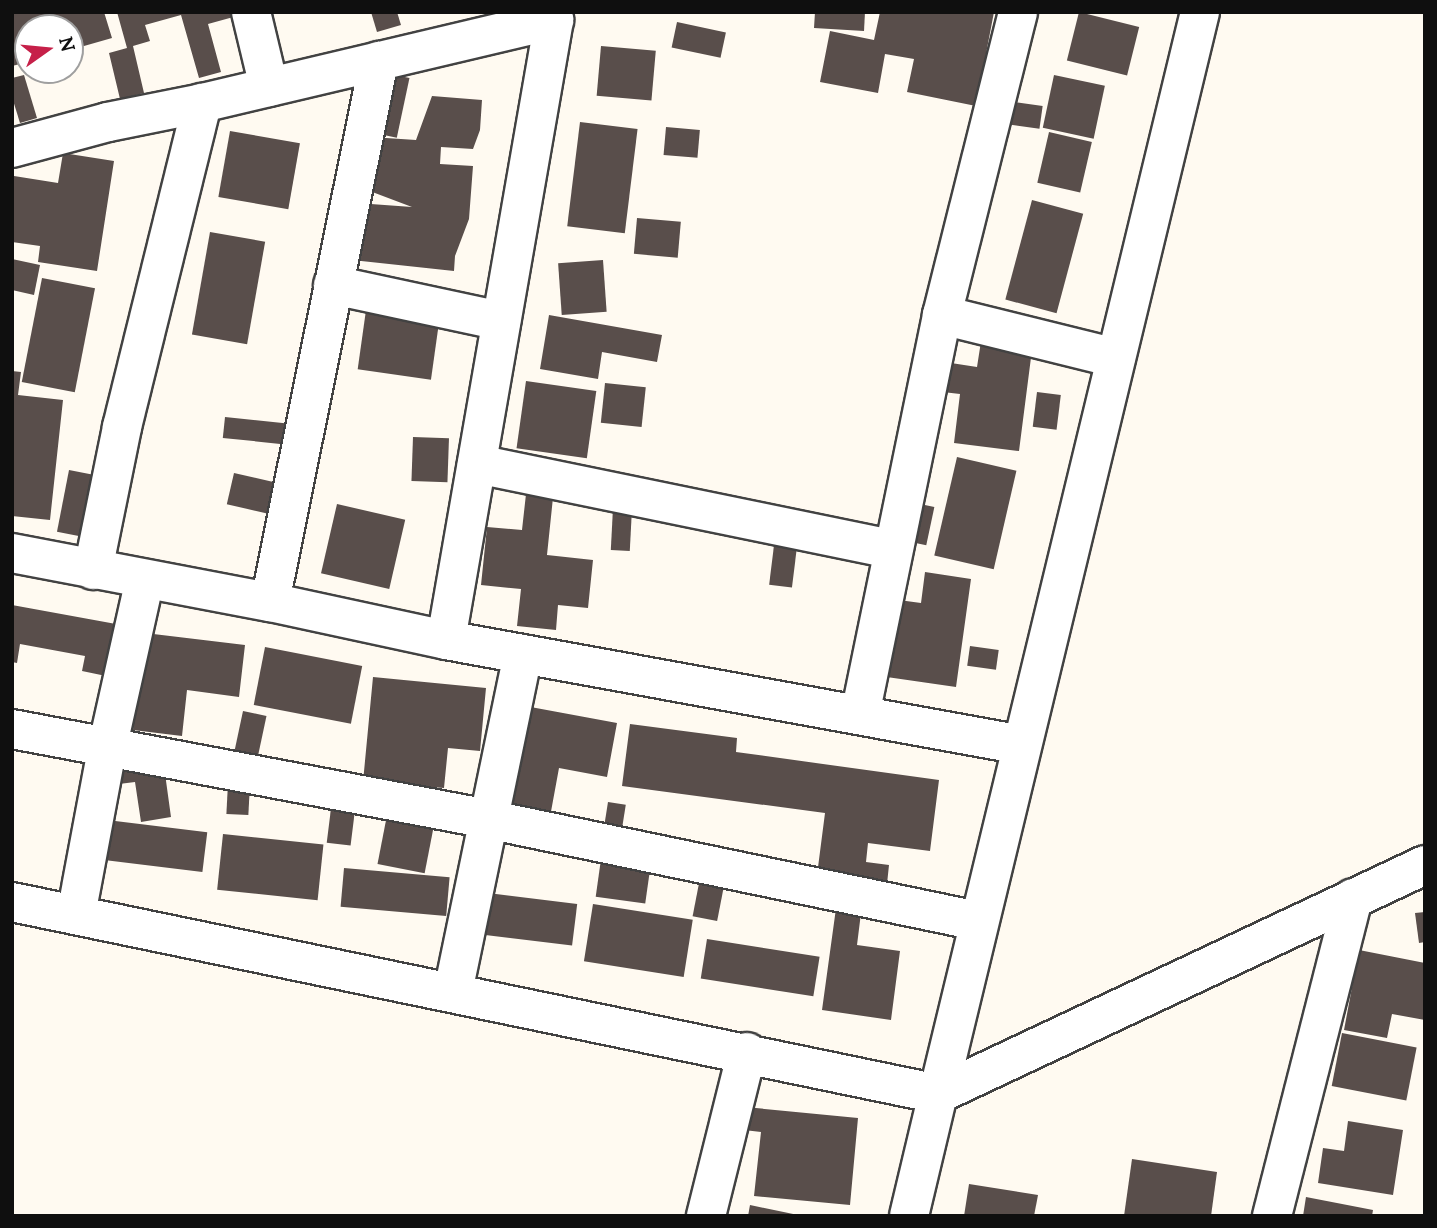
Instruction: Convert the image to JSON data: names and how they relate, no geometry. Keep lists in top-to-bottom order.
{
  "north": "right"
}
